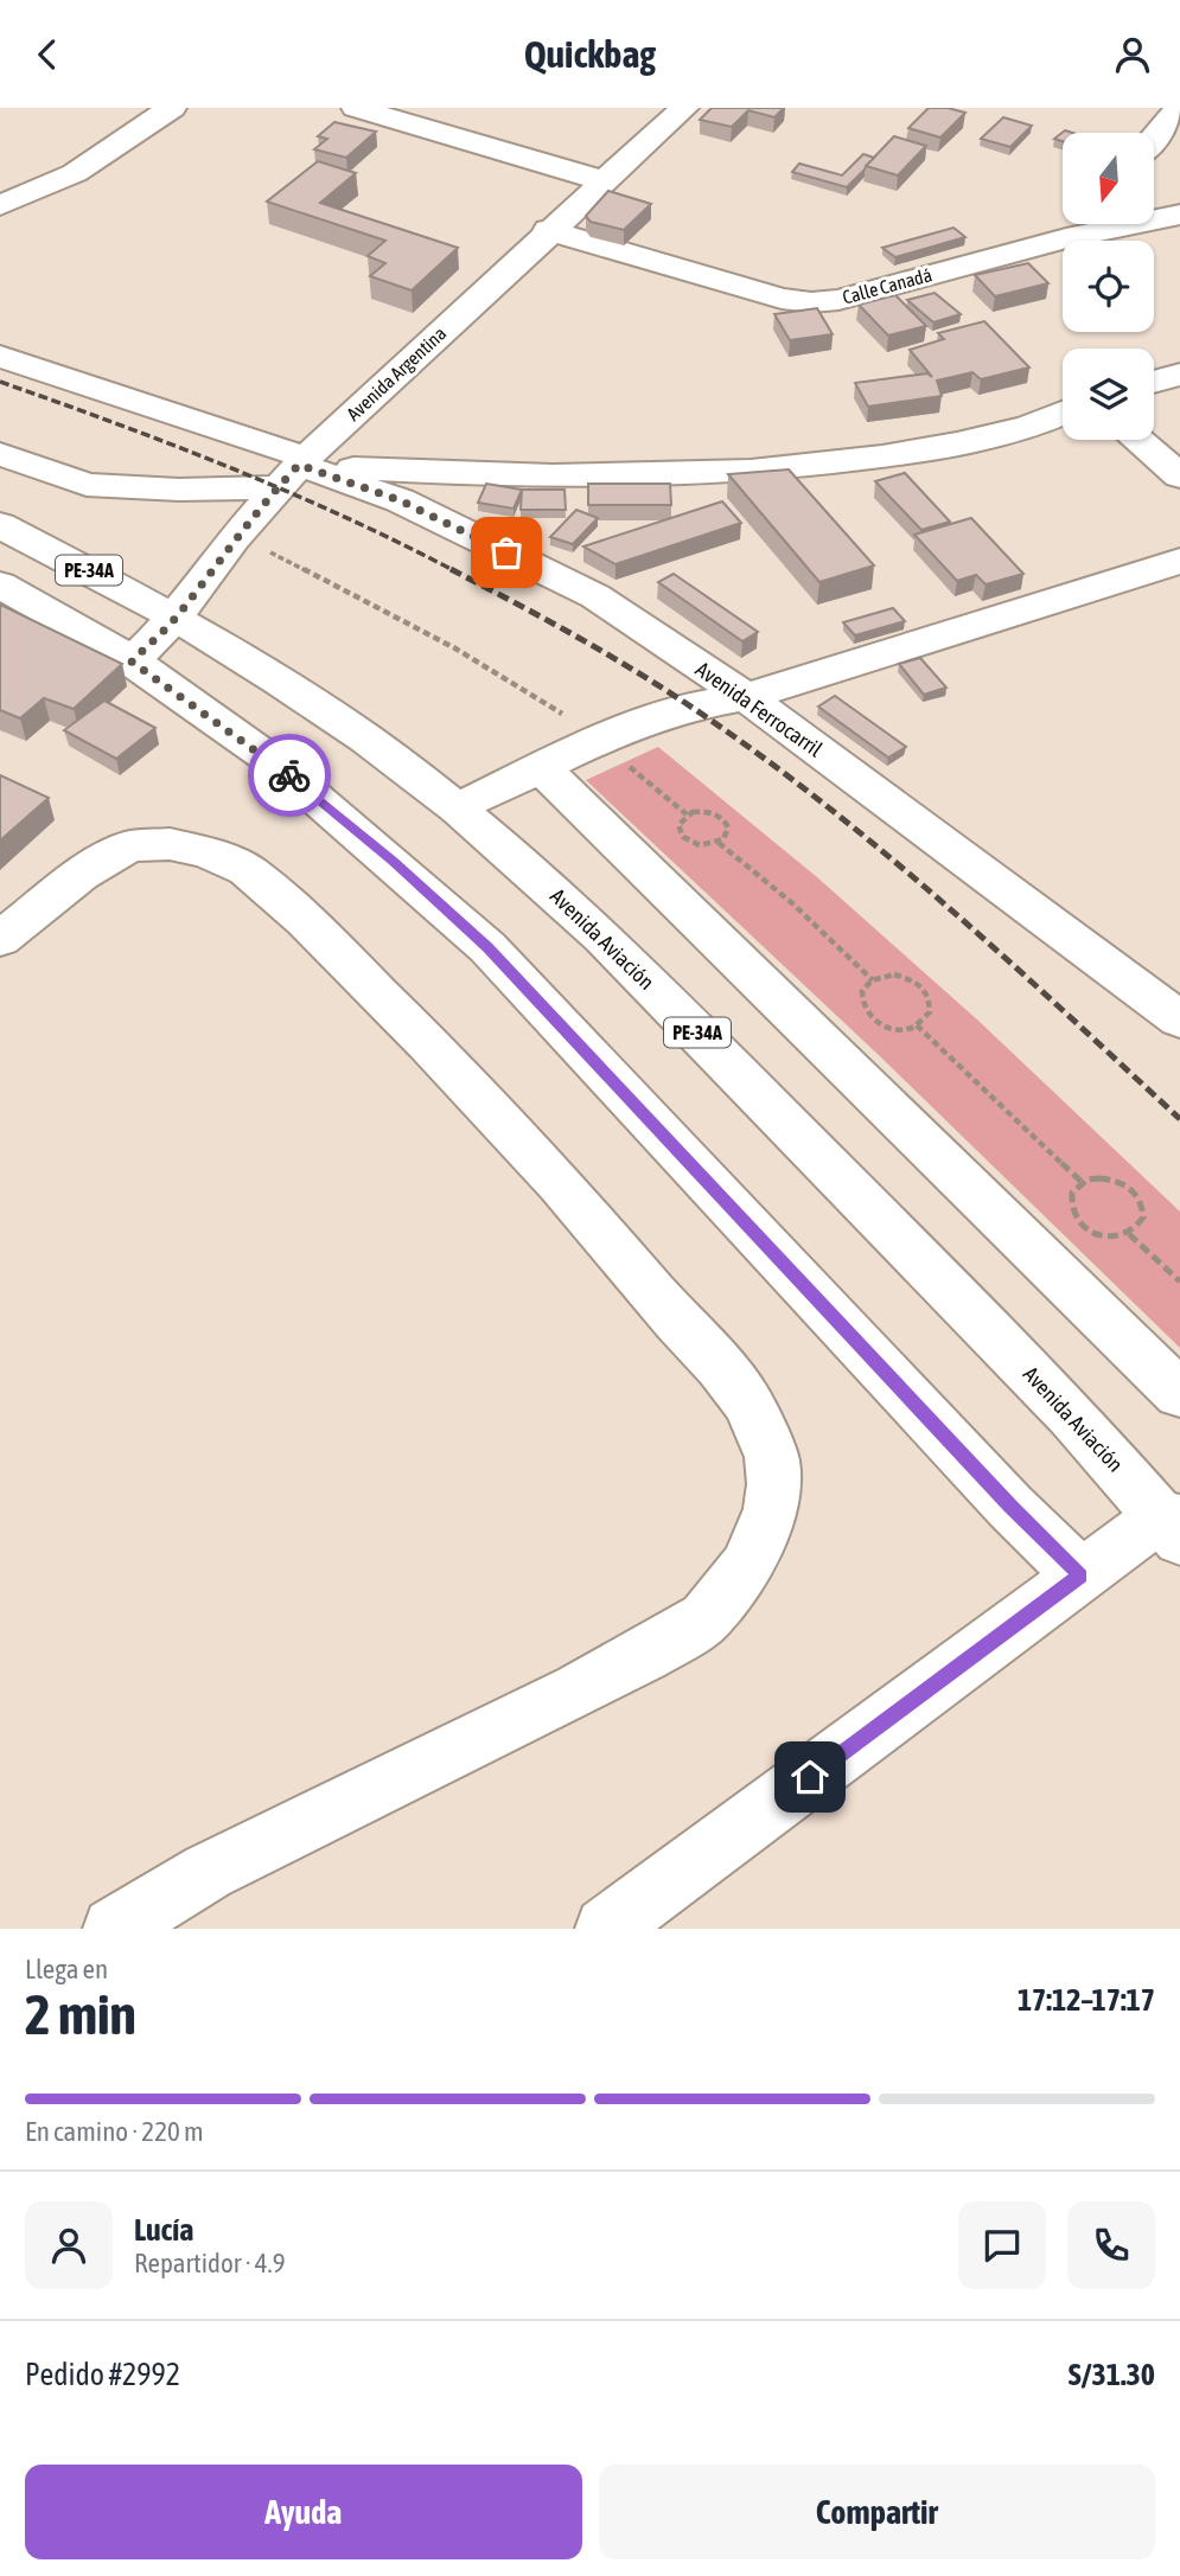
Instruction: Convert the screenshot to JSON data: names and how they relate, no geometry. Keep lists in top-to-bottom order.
{
  "streets": {
    "main road": [
      "Calle Canadá",
      "Avenida Argentina",
      "PE-34A",
      "Avenida Ferrocarril",
      "Avenida Aviación"
    ]
  },
  "crossings": [
    ["Calle Canadá", "Avenida Argentina"],
    ["Avenida Argentina", "Avenida Ferrocarril"],
    ["Avenida Argentina", "Avenida Aviación"]
  ],
  "north": "bottom",
  "page": {
    "header": "Quickbag",
    "heading": ["2 min", "Llega en", "17:12–17:17"],
    "panel": [
      "Lucía",
      "Repartidor · 4.9",
      "Pedido #2992",
      "S/31.30"
    ],
    "bar": "En camino · 220 m",
    "buttons": ["Ayuda", "Compartir"]
  }
}
